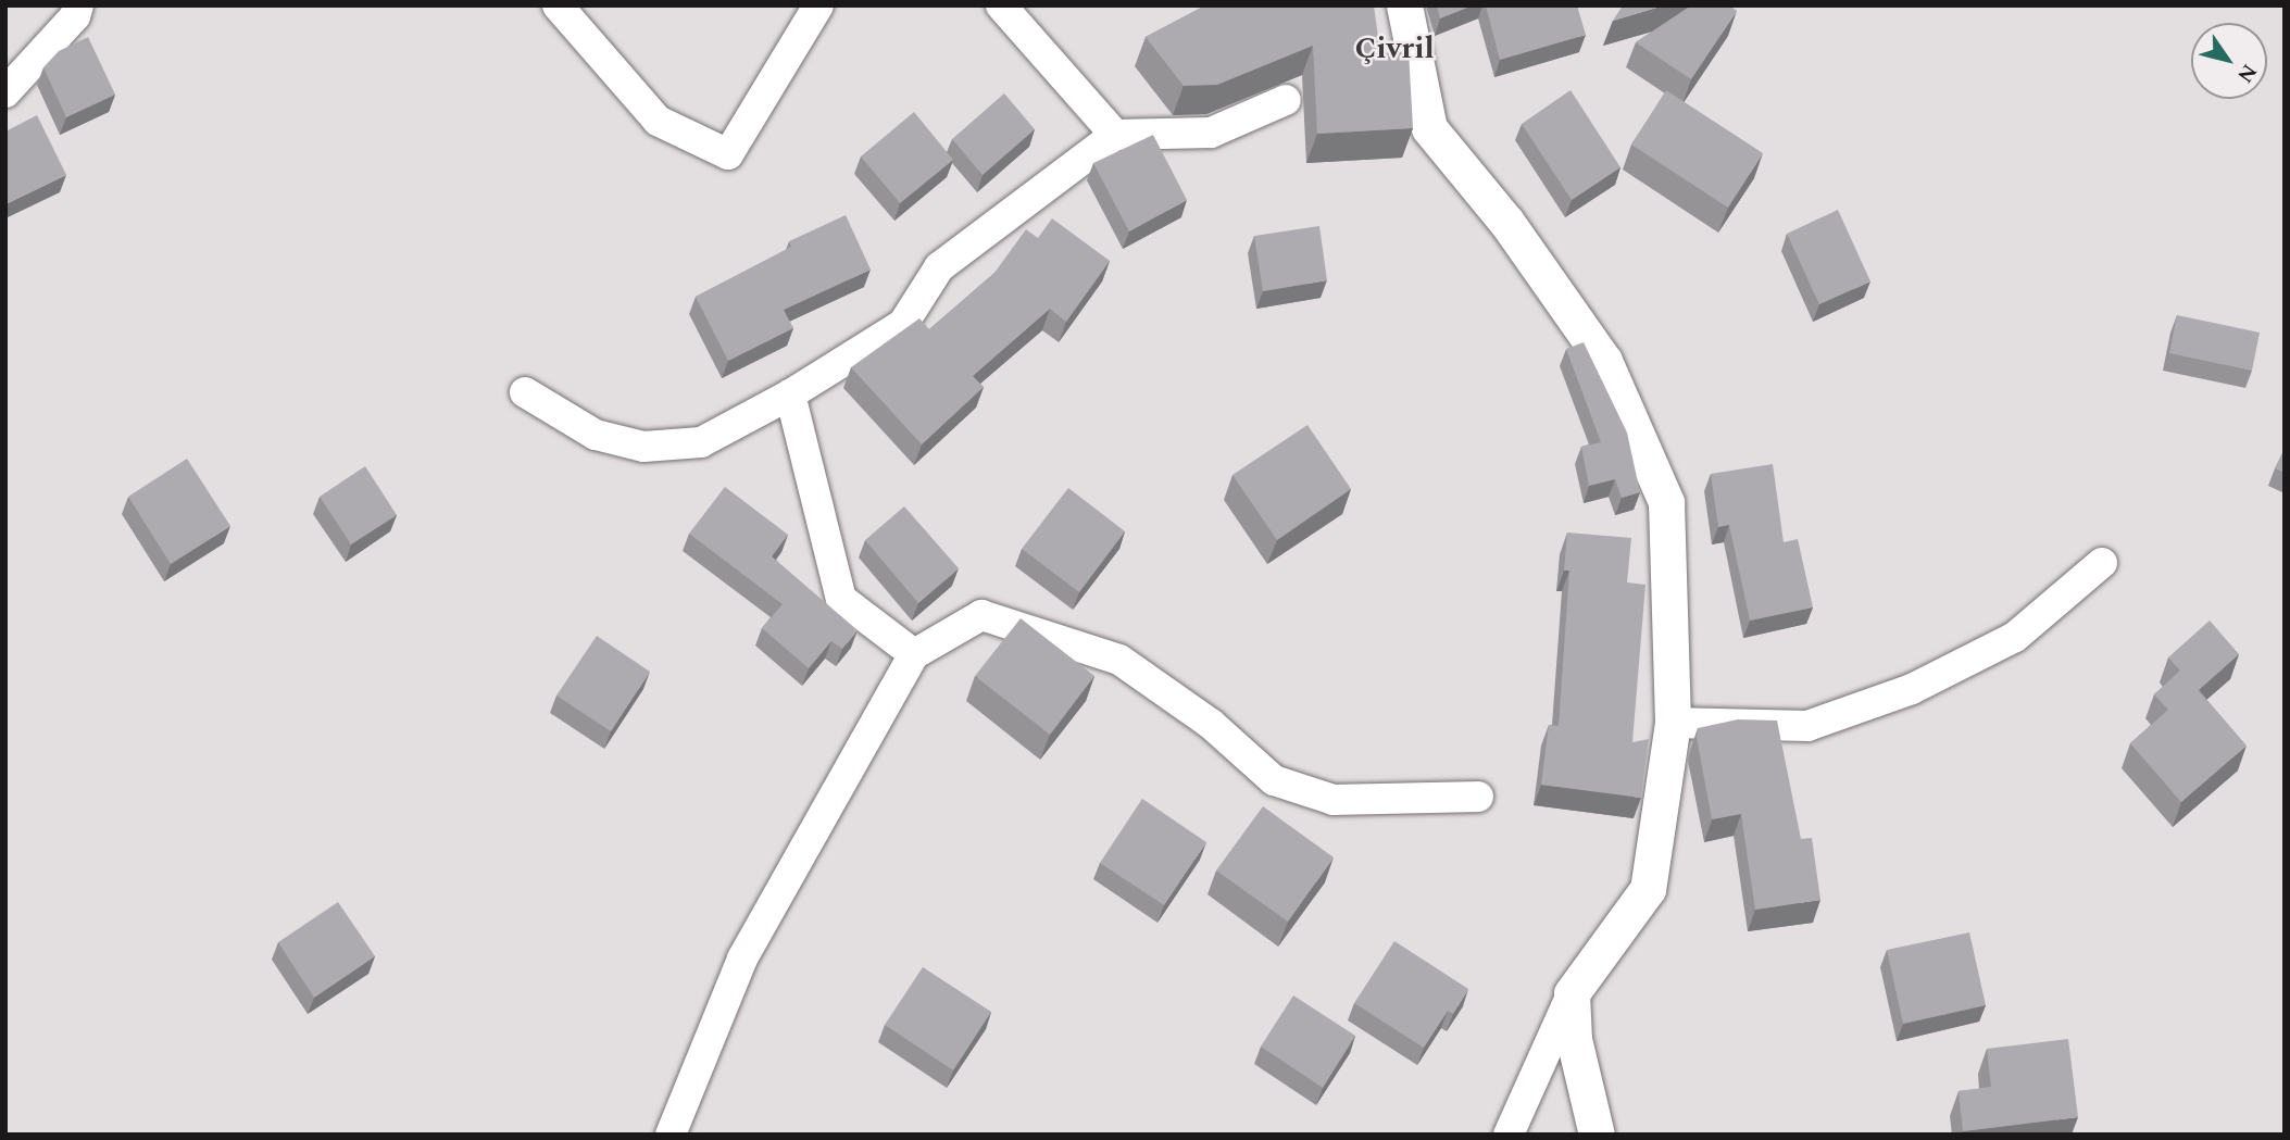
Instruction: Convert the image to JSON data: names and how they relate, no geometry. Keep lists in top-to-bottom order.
{
  "districts": ["Çivril"],
  "north": "bottom right"
}
